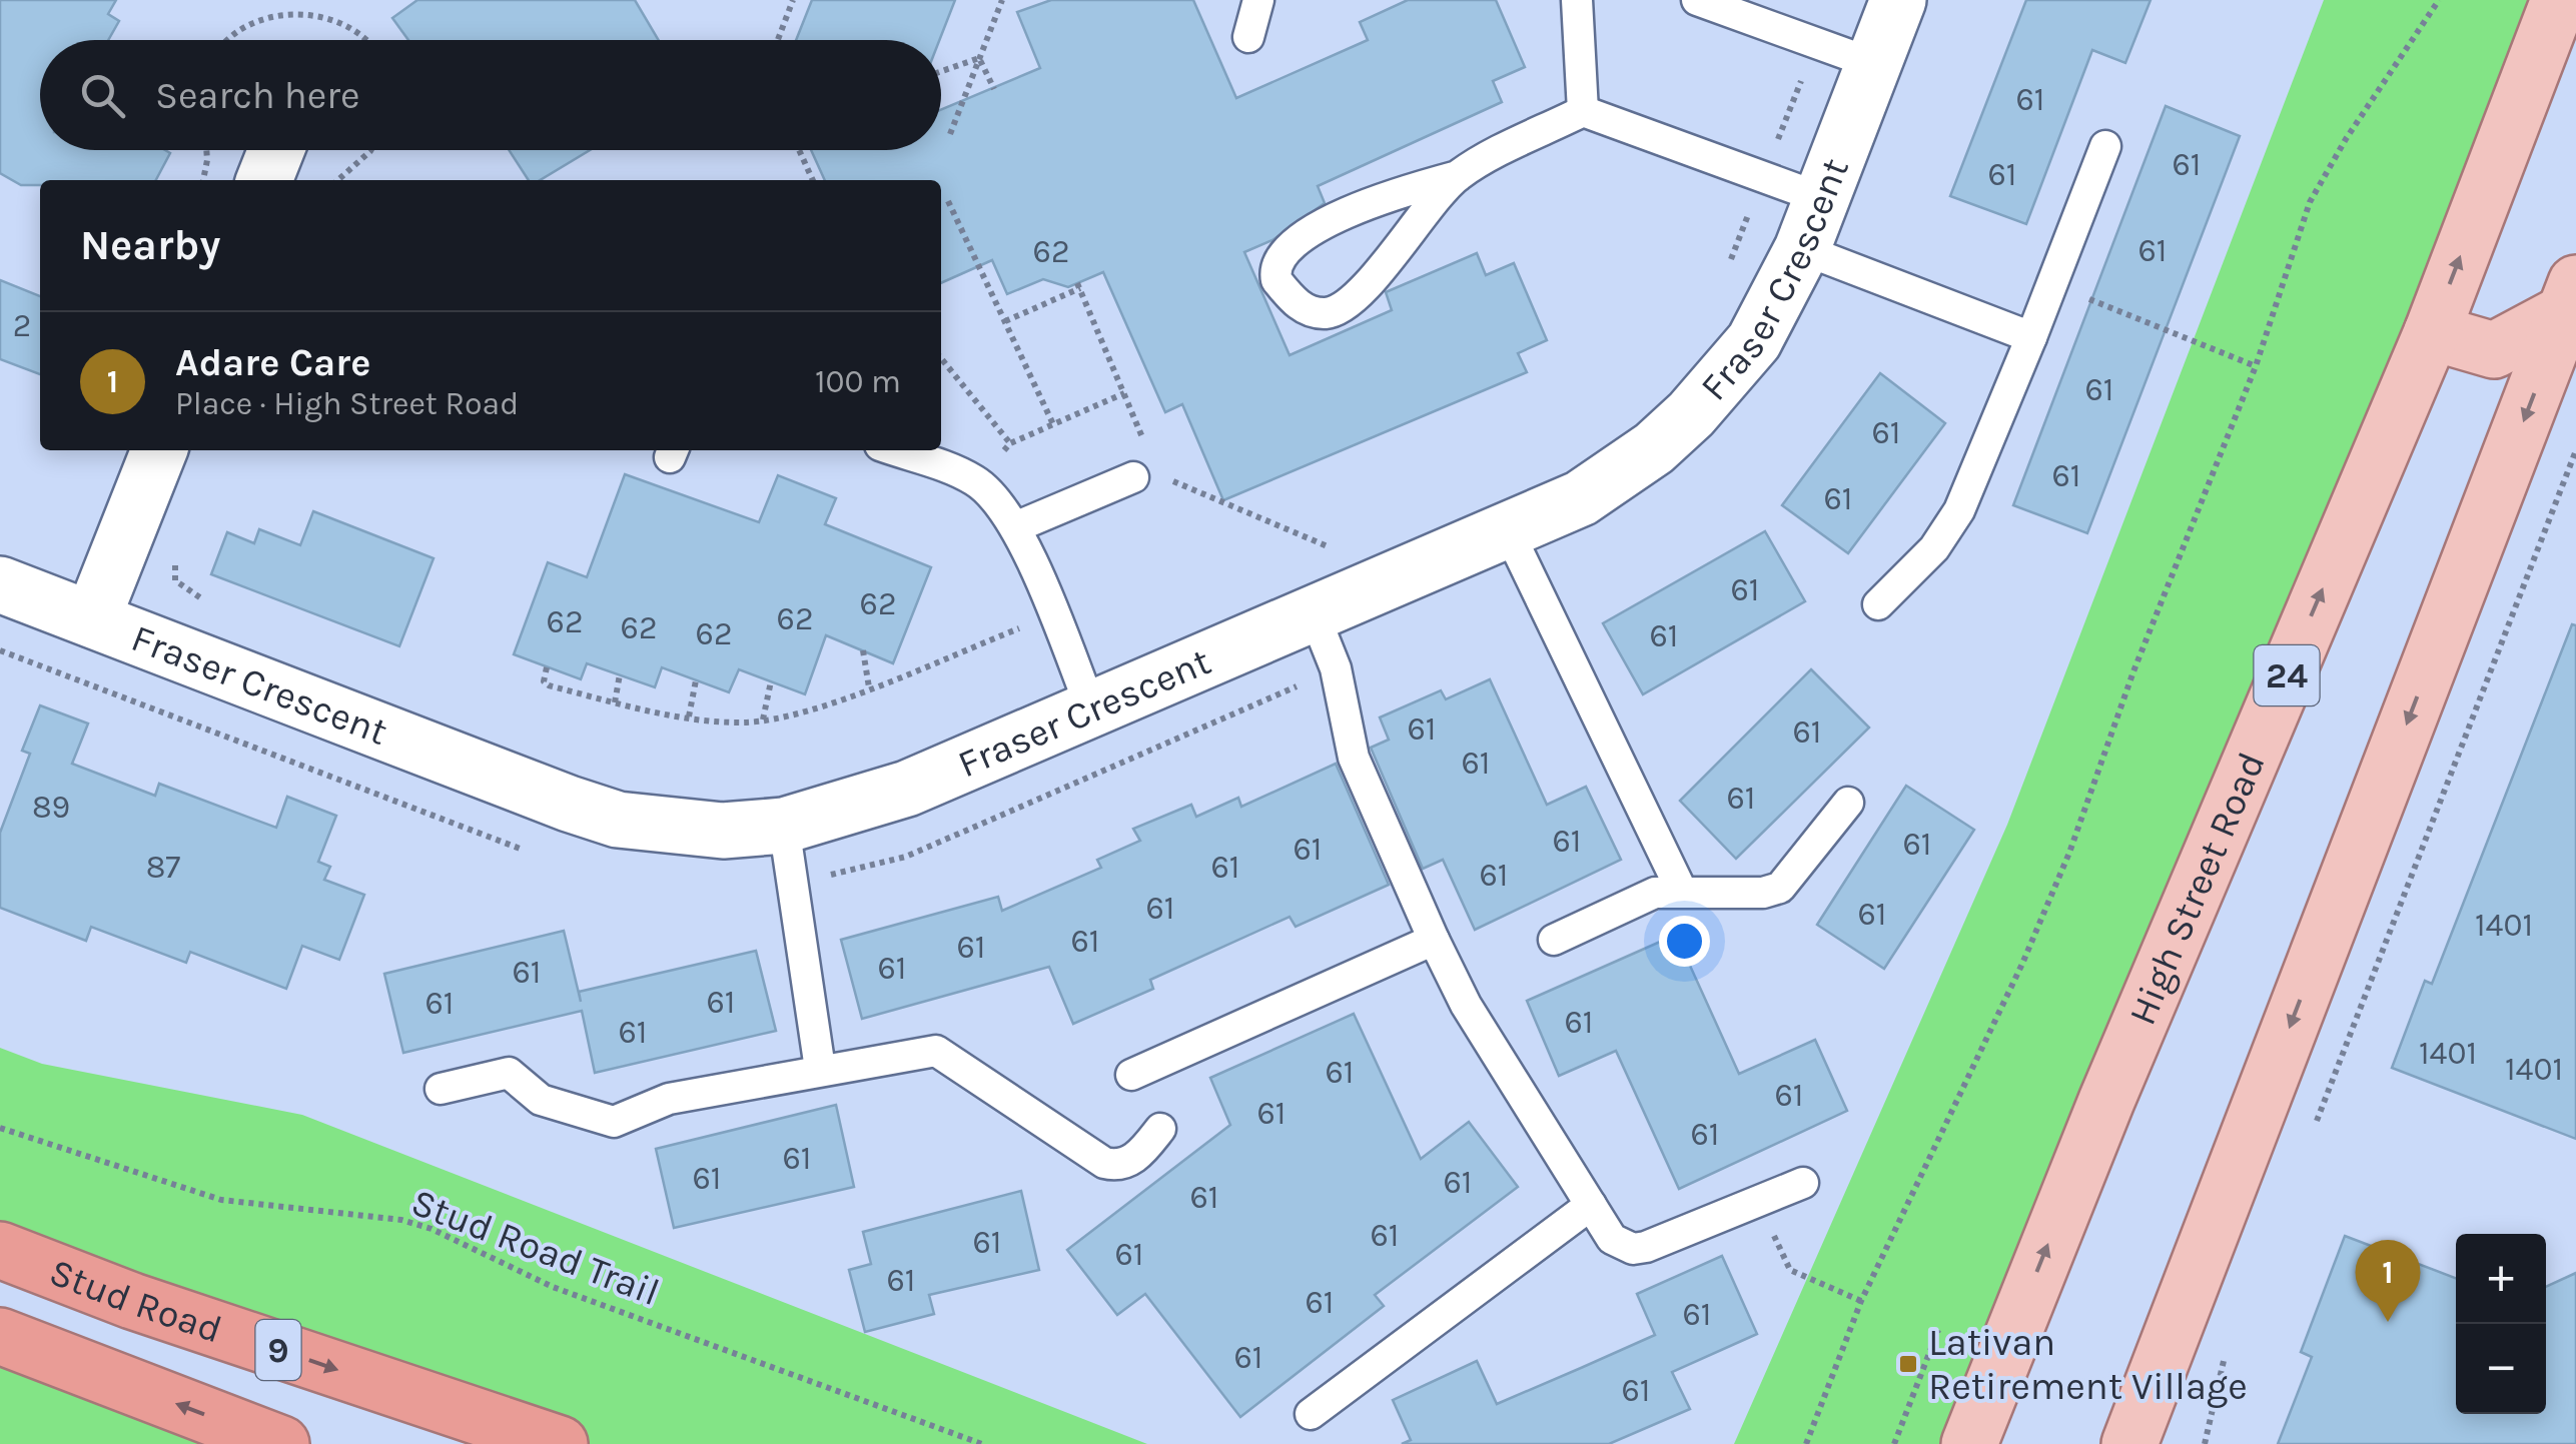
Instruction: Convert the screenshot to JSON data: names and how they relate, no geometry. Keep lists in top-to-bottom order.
{
  "streets": {
    "highway": ["Stud Road", "9"],
    "main road": ["24", "High Street Road"],
    "street": ["Fraser Crescent"],
    "path": ["Stud Road Trail"]
  },
  "places": {
    "transit": ["Lativan Retirement Village"]
  },
  "house_numbers": [
    "61",
    "61",
    "61",
    "61",
    "62",
    "2",
    "61",
    "61",
    "61",
    "61",
    "61",
    "62",
    "62",
    "62",
    "62",
    "62",
    "61",
    "61",
    "61",
    "61",
    "61",
    "89",
    "61",
    "61",
    "61",
    "87",
    "61",
    "61",
    "61",
    "61",
    "1401",
    "61",
    "61",
    "61",
    "61",
    "61",
    "61",
    "61",
    "61",
    "1401",
    "1401",
    "61",
    "61",
    "61",
    "61",
    "61",
    "61",
    "61",
    "61",
    "61",
    "61",
    "61",
    "61",
    "61",
    "61",
    "61",
    "61"
  ],
  "page": {
    "search": "Search here",
    "heading": "Nearby",
    "list": [
      {
        "mark": "1",
        "name": "Adare Care",
        "note": "Place · High Street Road",
        "value": "100 m"
      }
    ],
    "map_buttons": ["+", "−"],
    "pins": "1"
  }
}
